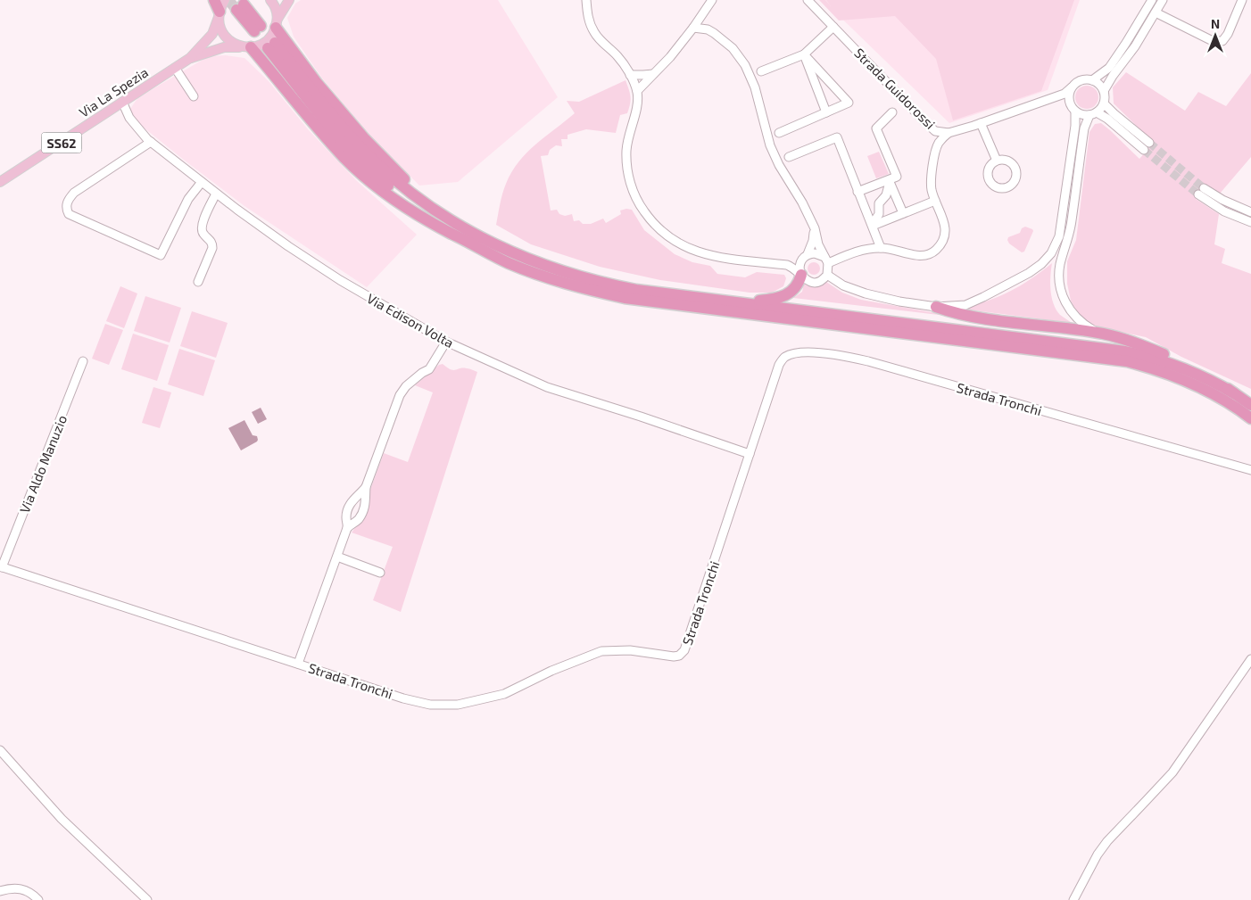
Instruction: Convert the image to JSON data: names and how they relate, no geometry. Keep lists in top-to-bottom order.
{
  "streets": {
    "main road": ["Via La Spezia", "SS62"],
    "street": [
      "Strada Guidorossi",
      "Via Edison Volta",
      "Strada Tronchi",
      "Via Aldo Manuzio"
    ]
  },
  "crossings": [
    ["Via La Spezia", "Via Edison Volta"],
    ["Via Edison Volta", "Strada Tronchi"],
    ["Strada Tronchi", "Via Aldo Manuzio"]
  ],
  "north": "top"
}
